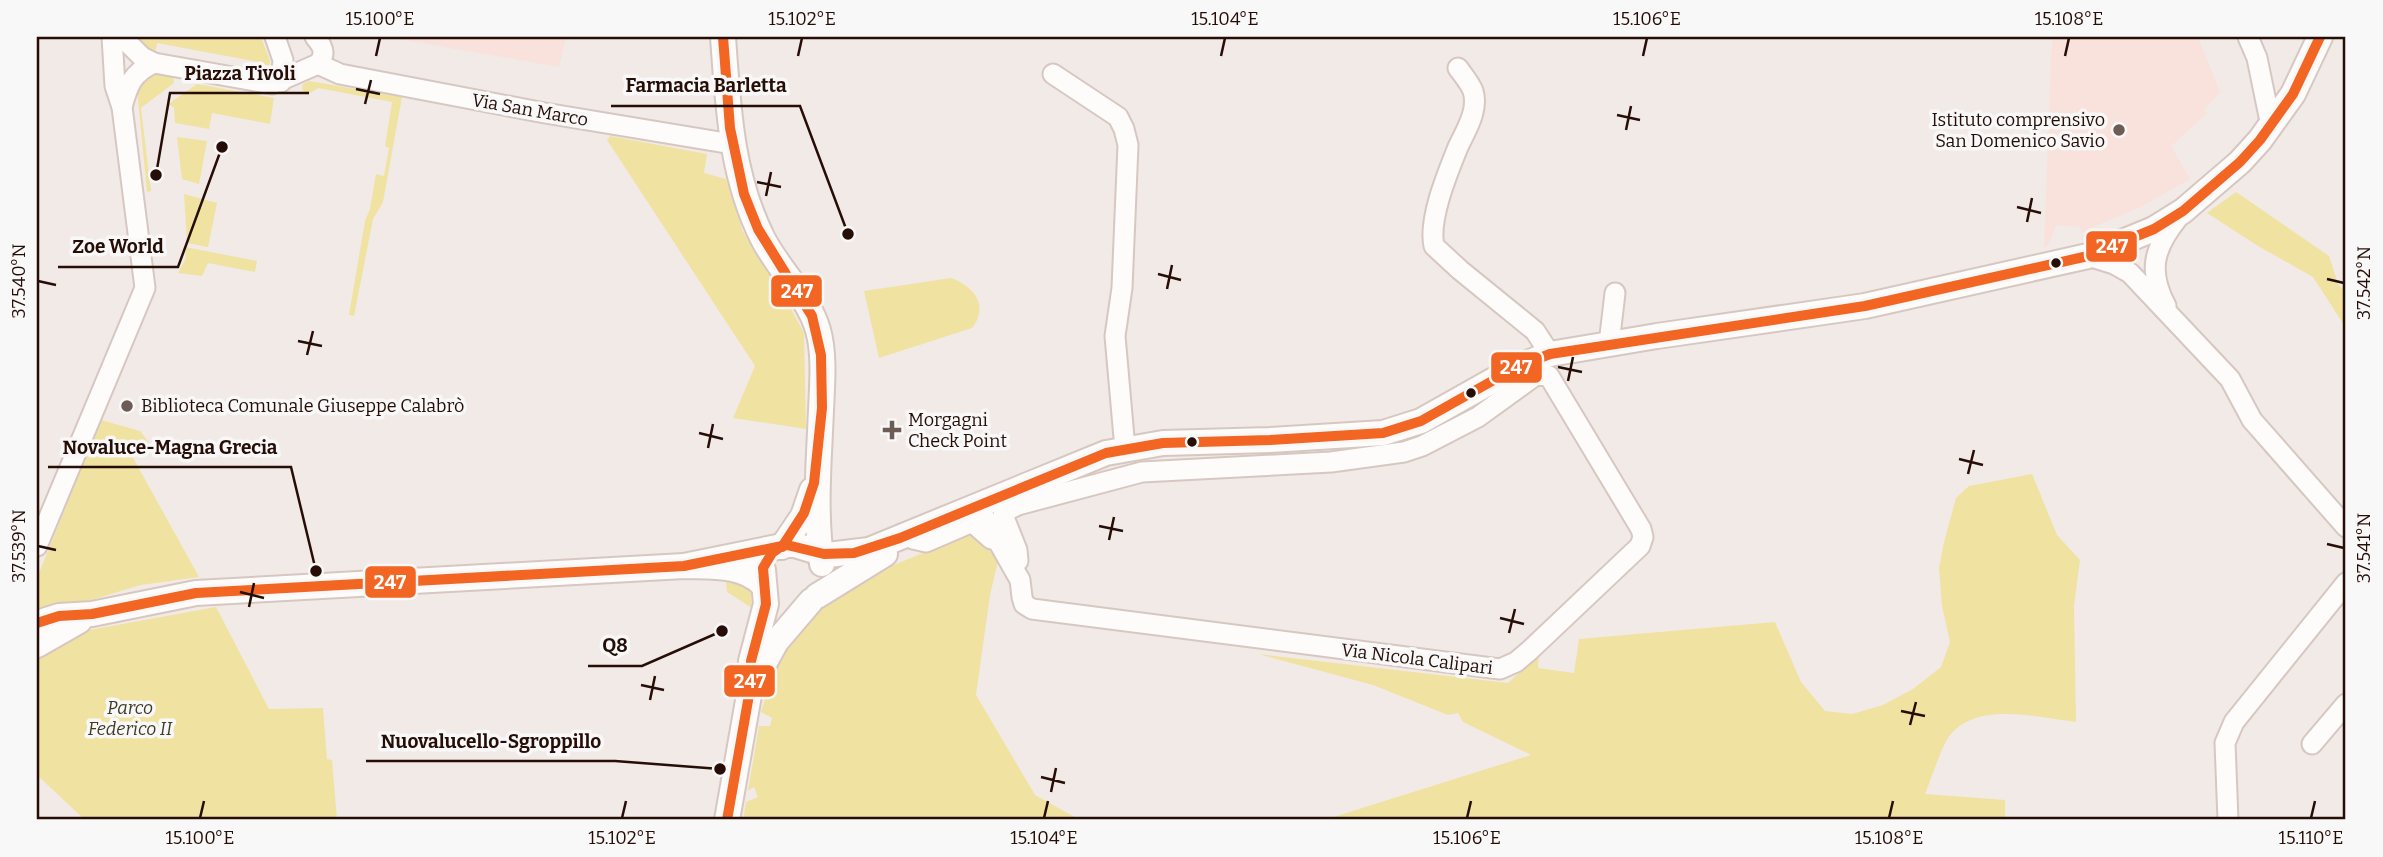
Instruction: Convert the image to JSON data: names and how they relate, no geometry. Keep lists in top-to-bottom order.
{
  "streets": {
    "street": ["Via San Marco", "Via Nicola Calipari"]
  },
  "parks": ["Parco Federico II"],
  "places": {
    "other": [
      "Istituto comprensivo San Domenico Savio",
      "Zoe World",
      "Piazza Tivoli",
      "Farmacia Barletta",
      "Biblioteca Comunale Giuseppe Calabrò",
      "Novaluce-Magna Grecia",
      "Q8",
      "Nuovalucello-Sgroppillo"
    ],
    "health": ["Morgagni Check Point"]
  },
  "lines": ["transit line 247"],
  "coordinates": [
    "15.100°E",
    "15.102°E",
    "15.104°E",
    "15.106°E",
    "15.108°E",
    "37.540°N",
    "37.542°N",
    "37.539°N",
    "37.541°N",
    "15.110°E"
  ]
}
